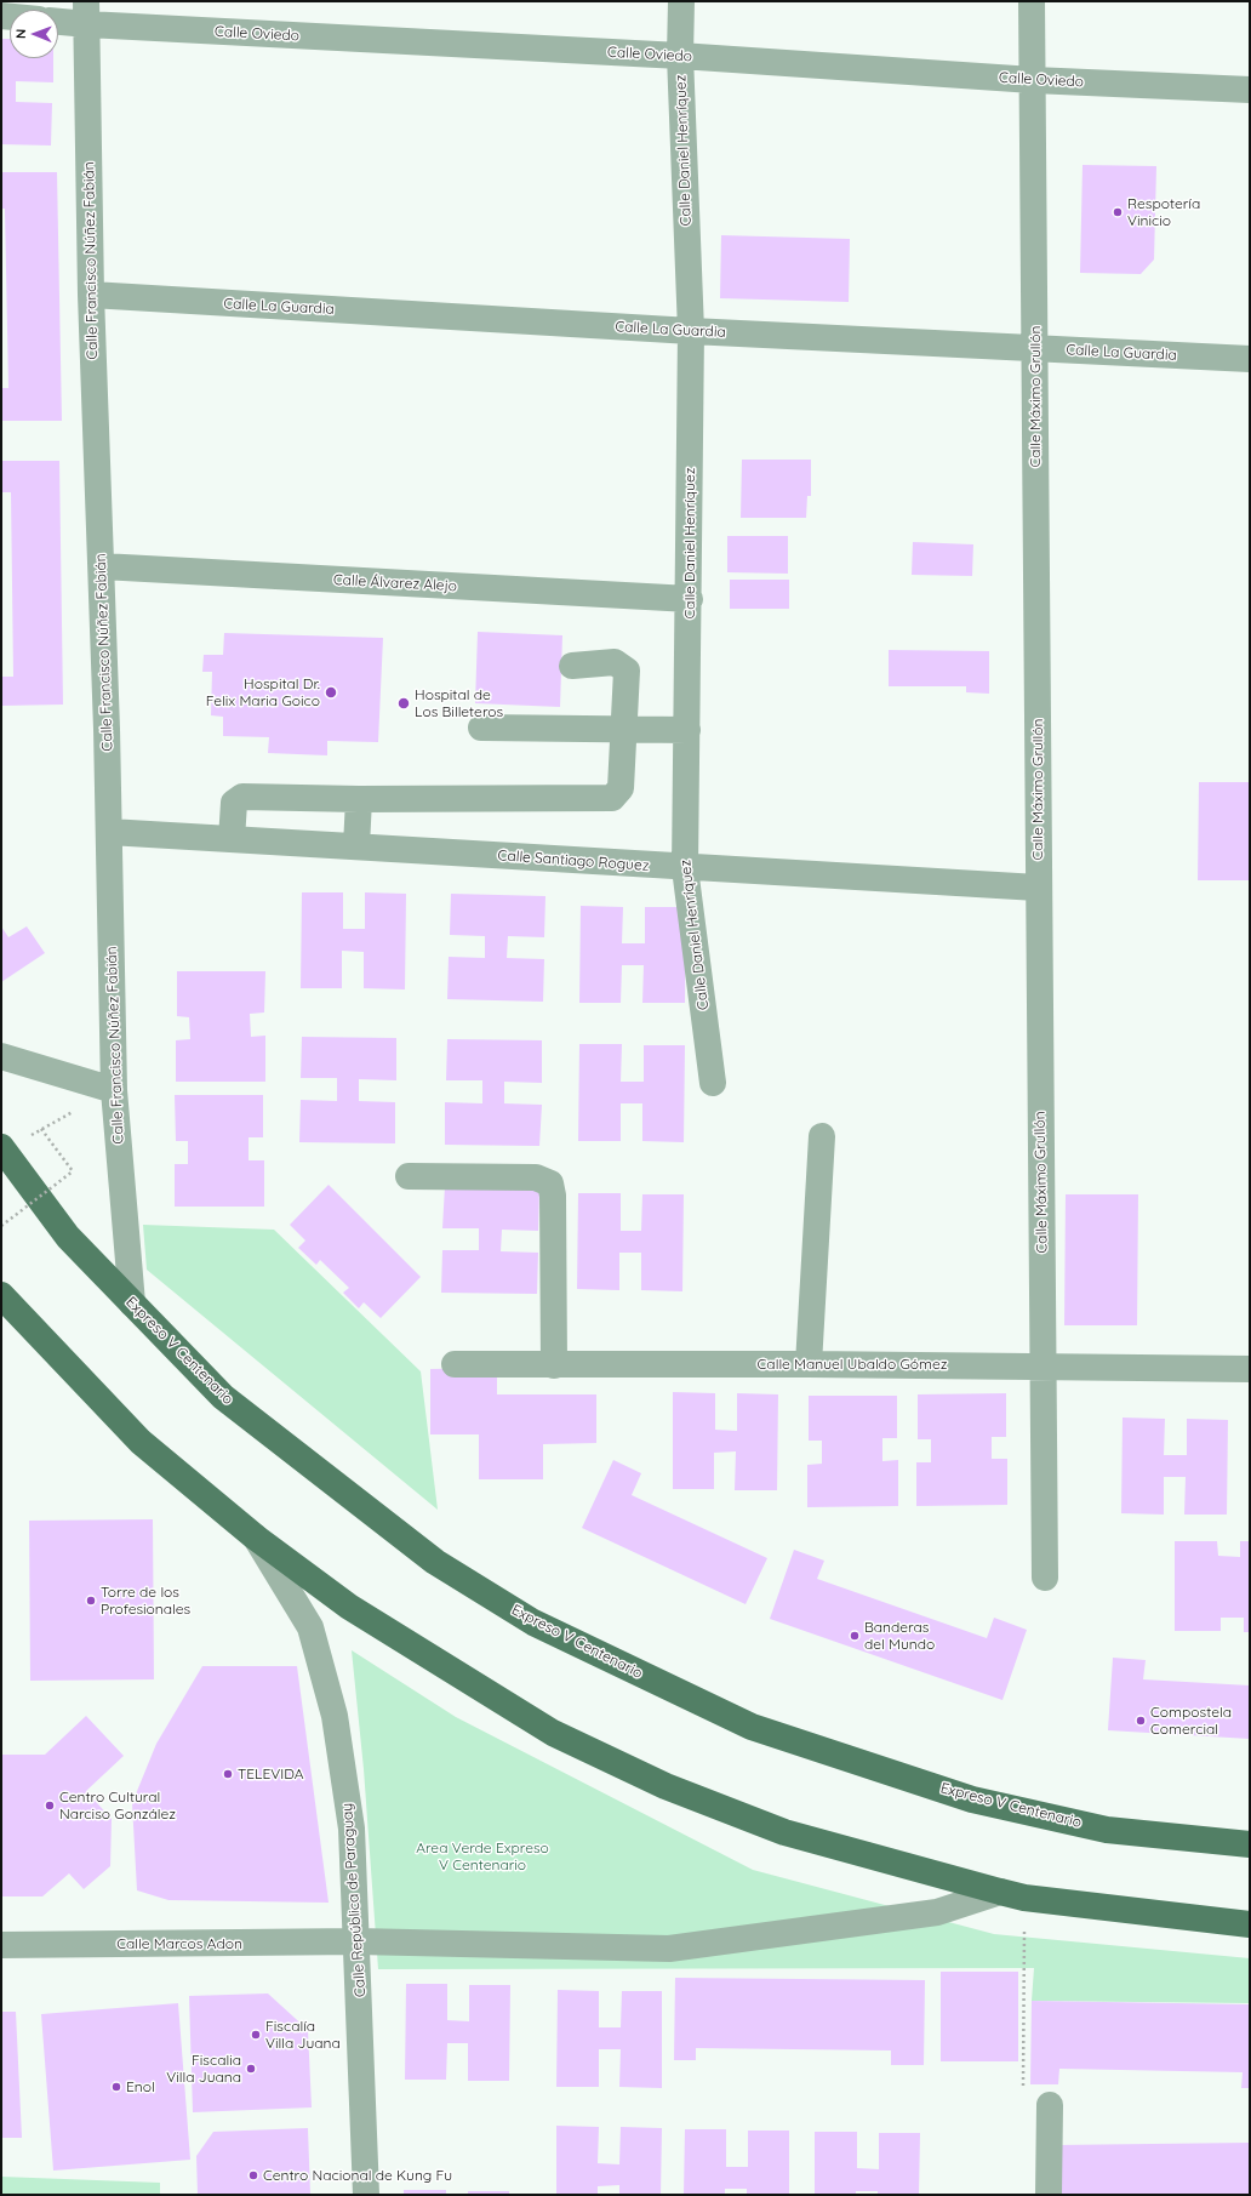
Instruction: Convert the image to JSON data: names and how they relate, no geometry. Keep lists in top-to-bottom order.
{
  "streets": {
    "main road": ["Expreso V Centenario"],
    "street": [
      "Calle Oviedo",
      "Calle Daniel Henríquez",
      "Calle Francisco Núñez Fabián",
      "Calle La Guardia",
      "Calle Máximo Grullón",
      "Calle Álvarez Alejo",
      "Calle Santiago Roguez",
      "Calle Manuel Ubaldo Gómez",
      "Calle República de Paraguay",
      "Calle Marcos Adon"
    ]
  },
  "crossings": [
    ["Calle Oviedo", "Calle Daniel Henríquez"],
    ["Calle Oviedo", "Calle Francisco Núñez Fabián"],
    ["Calle Oviedo", "Calle Máximo Grullón"],
    ["Calle Daniel Henríquez", "Calle La Guardia"],
    ["Calle Daniel Henríquez", "Calle Álvarez Alejo"],
    ["Calle Daniel Henríquez", "Calle Santiago Roguez"],
    ["Calle Francisco Núñez Fabián", "Calle La Guardia"],
    ["Calle Francisco Núñez Fabián", "Calle Álvarez Alejo"],
    ["Calle Francisco Núñez Fabián", "Calle Santiago Roguez"],
    ["Calle Francisco Núñez Fabián", "Expreso V Centenario"],
    ["Calle La Guardia", "Calle Máximo Grullón"],
    ["Calle Máximo Grullón", "Calle Santiago Roguez"],
    ["Calle Máximo Grullón", "Calle Manuel Ubaldo Gómez"],
    ["Calle República de Paraguay", "Calle Marcos Adon"]
  ],
  "parks": ["Area Verde Expreso V Centenario"],
  "places": [
    "Respotería Vinicio",
    "Hospital Dr. Felix Maria Goico",
    "Hospital de Los Billeteros",
    "Torre de los Profesionales",
    "Banderas del Mundo",
    "Compostela Comercial",
    "TELEVIDA",
    "Centro Cultural Narciso González",
    "Fiscalía Villa Juana",
    "Fiscalia Villa Juana",
    "Enol",
    "Centro Nacional de Kung Fu"
  ],
  "north": "left"
}
